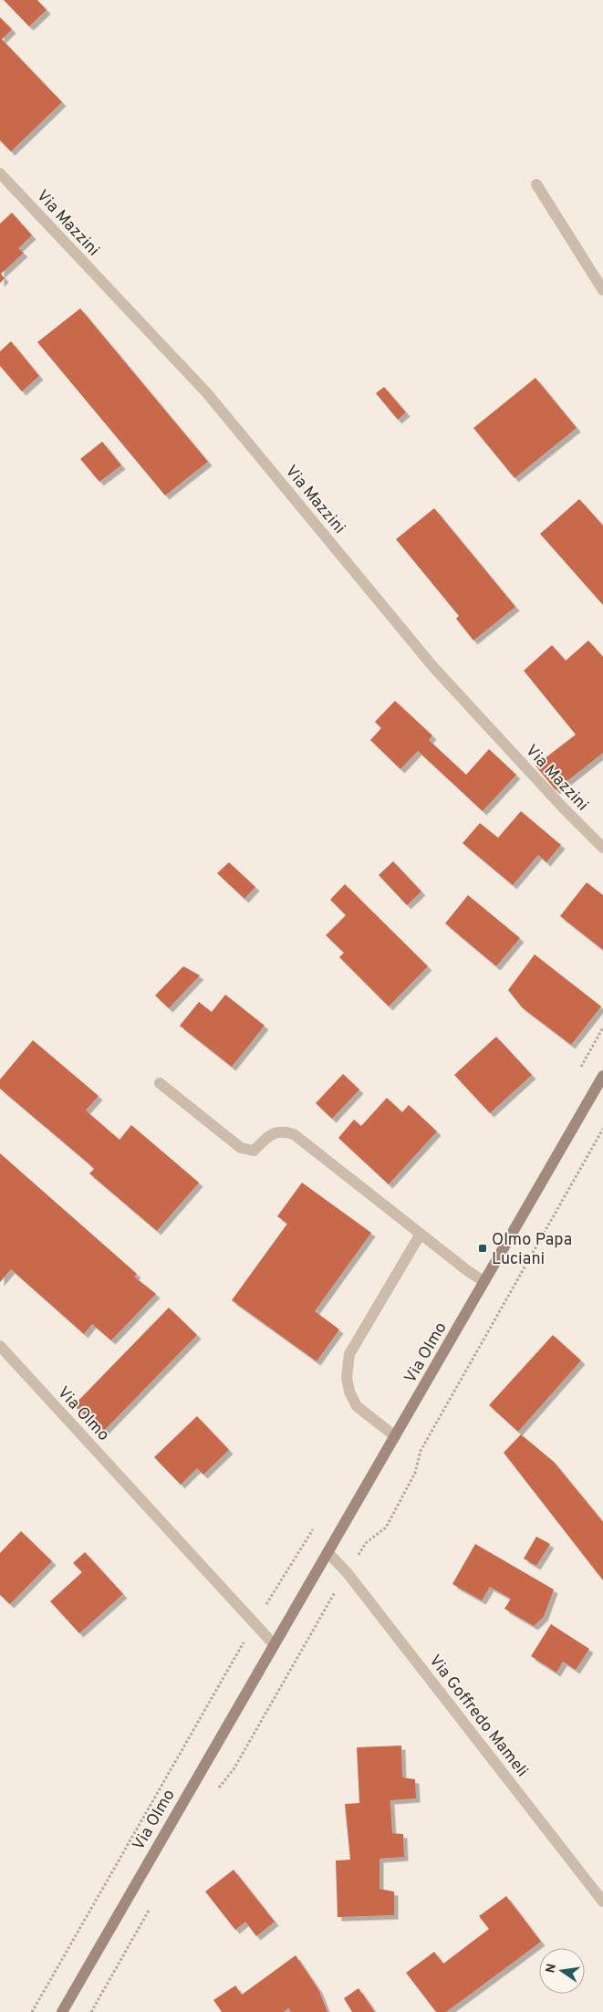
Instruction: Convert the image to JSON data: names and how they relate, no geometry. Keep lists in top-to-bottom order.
{
  "streets": {
    "street": ["Via Mazzini", "Via Olmo", "Via Goffredo Mameli"]
  },
  "crossings": [
    ["Via Olmo", "Via Goffredo Mameli"]
  ],
  "places": {
    "transit": ["Olmo Papa Luciani"]
  },
  "north": "left"
}
